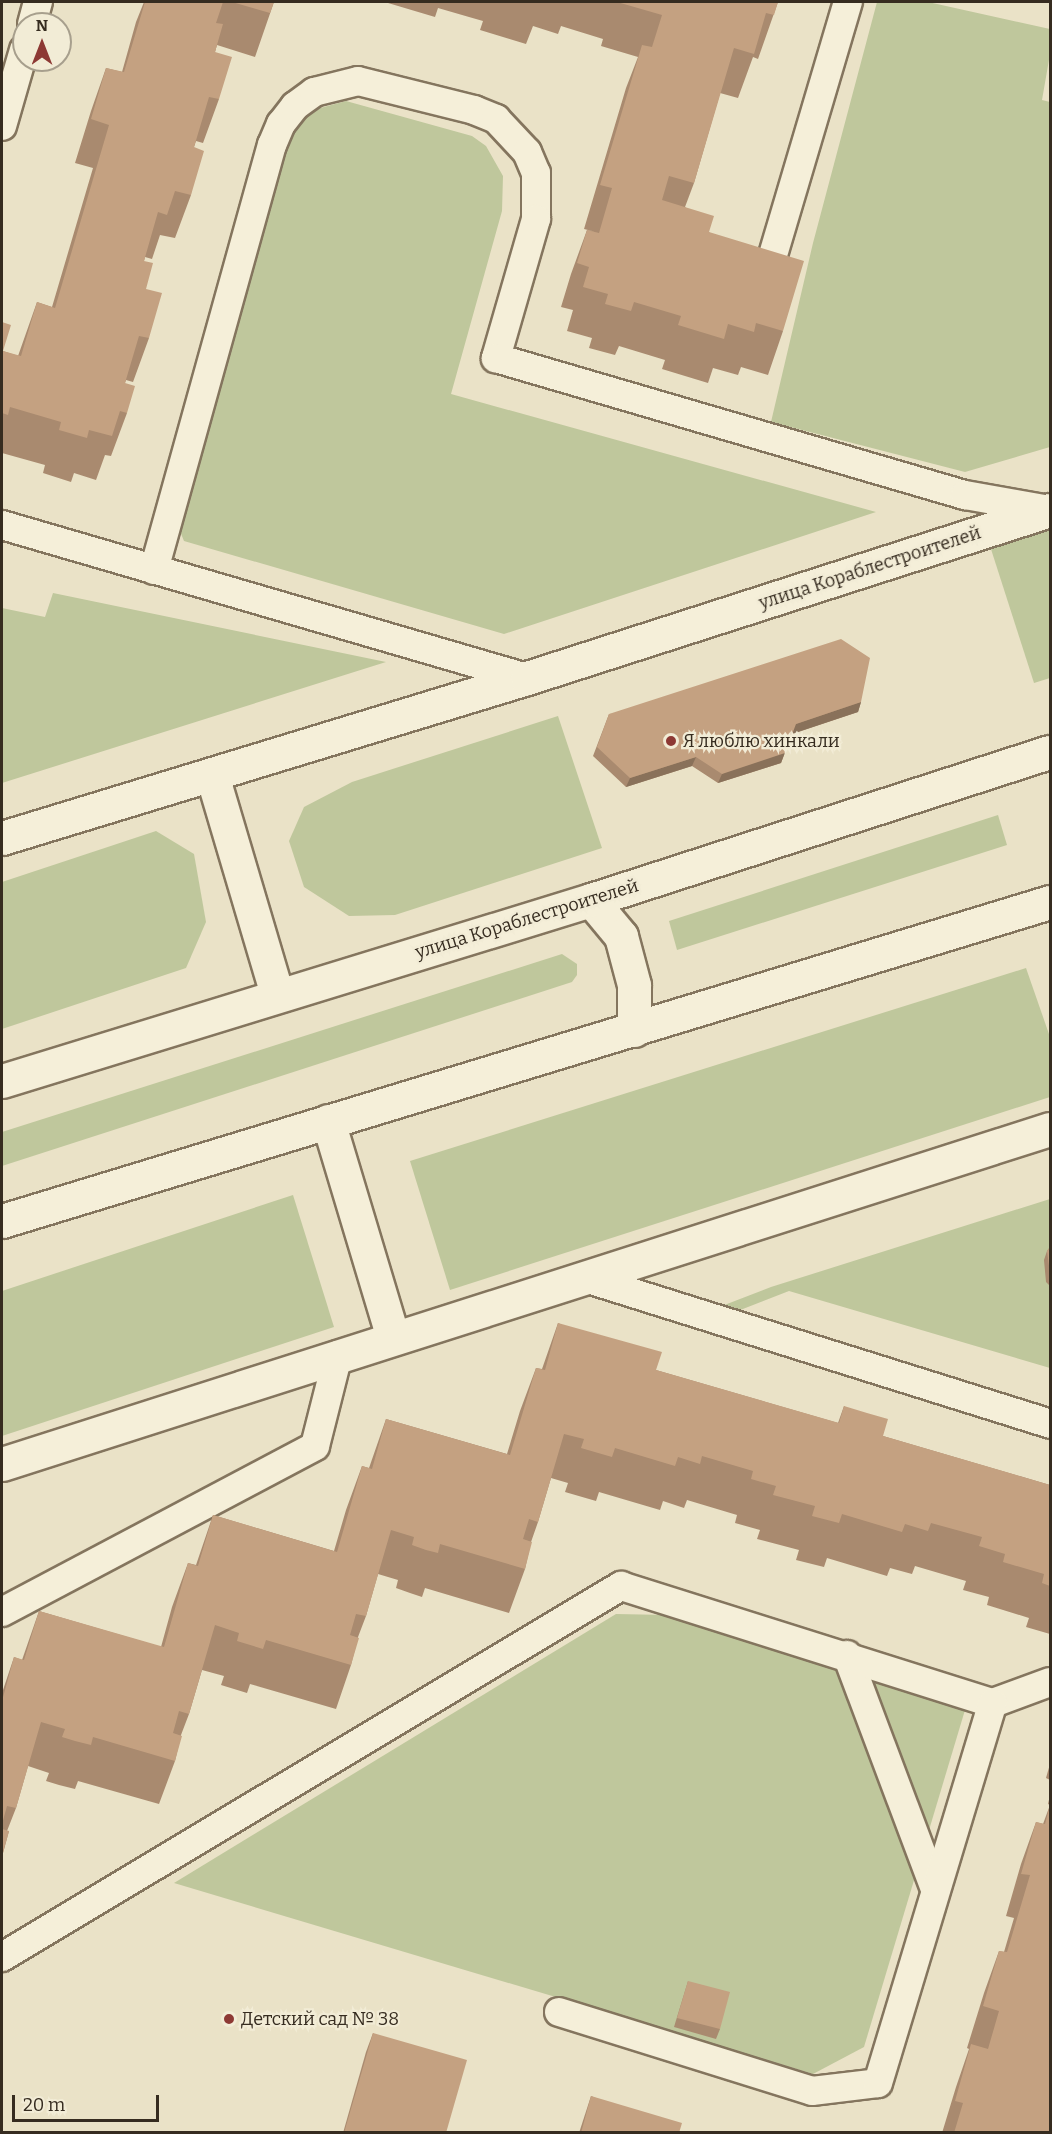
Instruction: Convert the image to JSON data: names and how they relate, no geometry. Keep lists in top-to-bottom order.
{
  "streets": {
    "street": ["улица Кораблестроителей"]
  },
  "places": ["Я люблю хинкали", "Детский сад № 38"],
  "scale_bar": "20 m",
  "north": "top"
}
